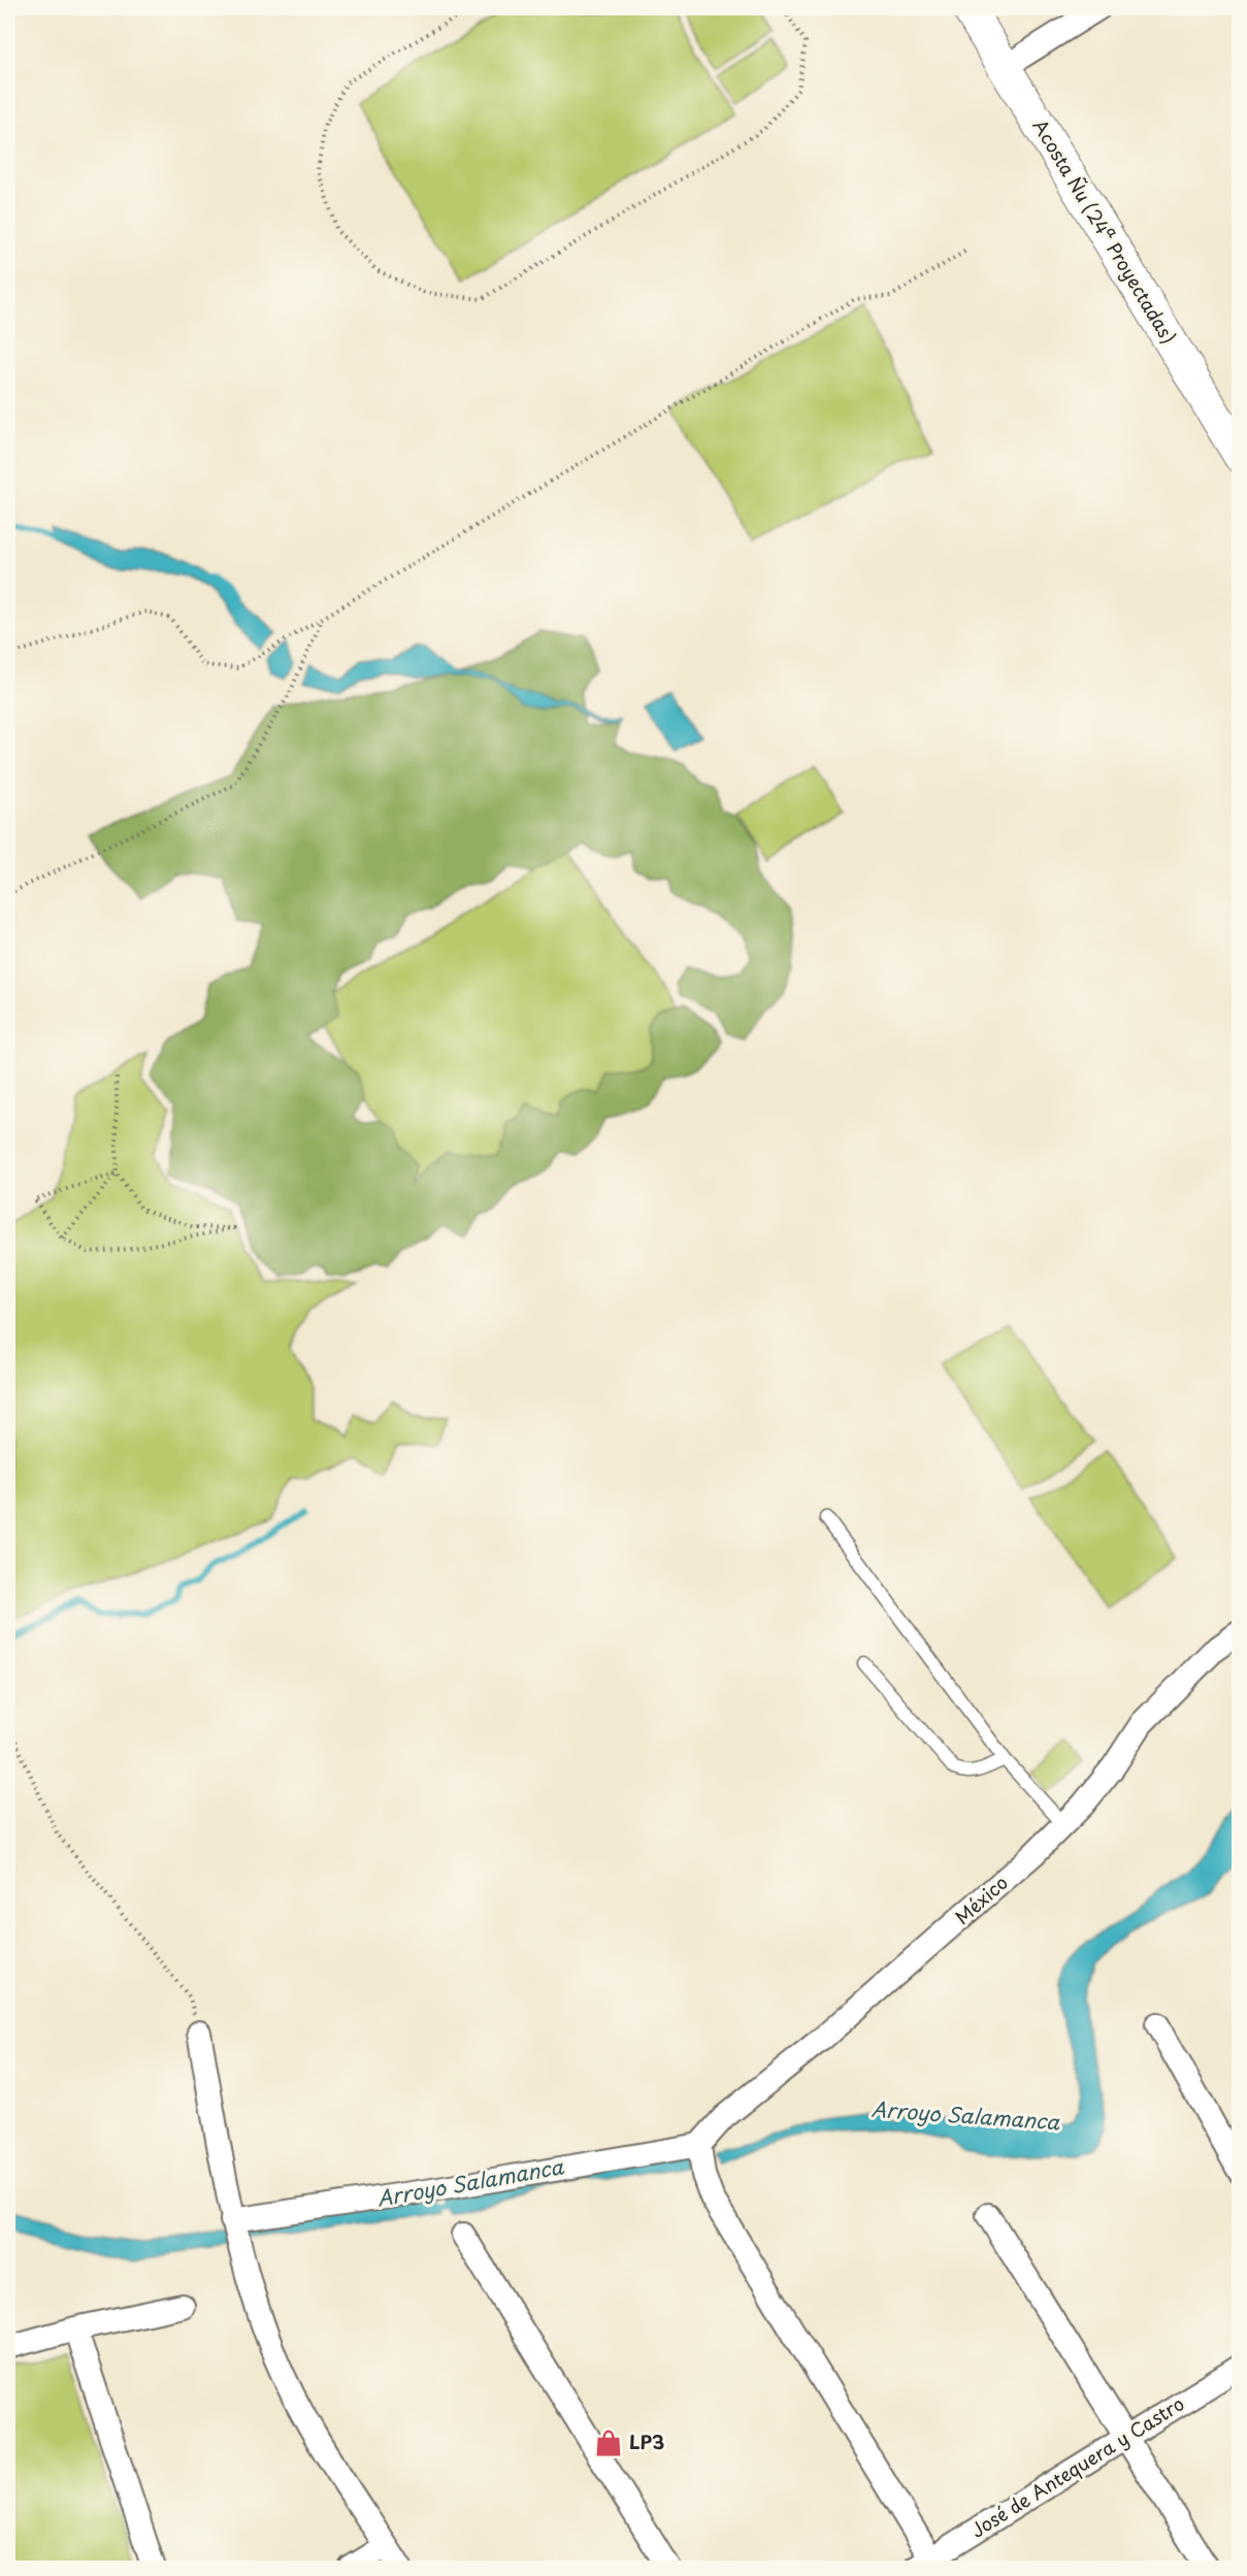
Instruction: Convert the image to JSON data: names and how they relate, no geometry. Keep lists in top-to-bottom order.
{
  "streets": {
    "street": ["Acosta Ñu (24ª Proyectadas)", "México", "José de Antequera y Castro"]
  },
  "water": ["Arroyo Salamanca"],
  "places": {
    "shop": ["LP3"]
  }
}
